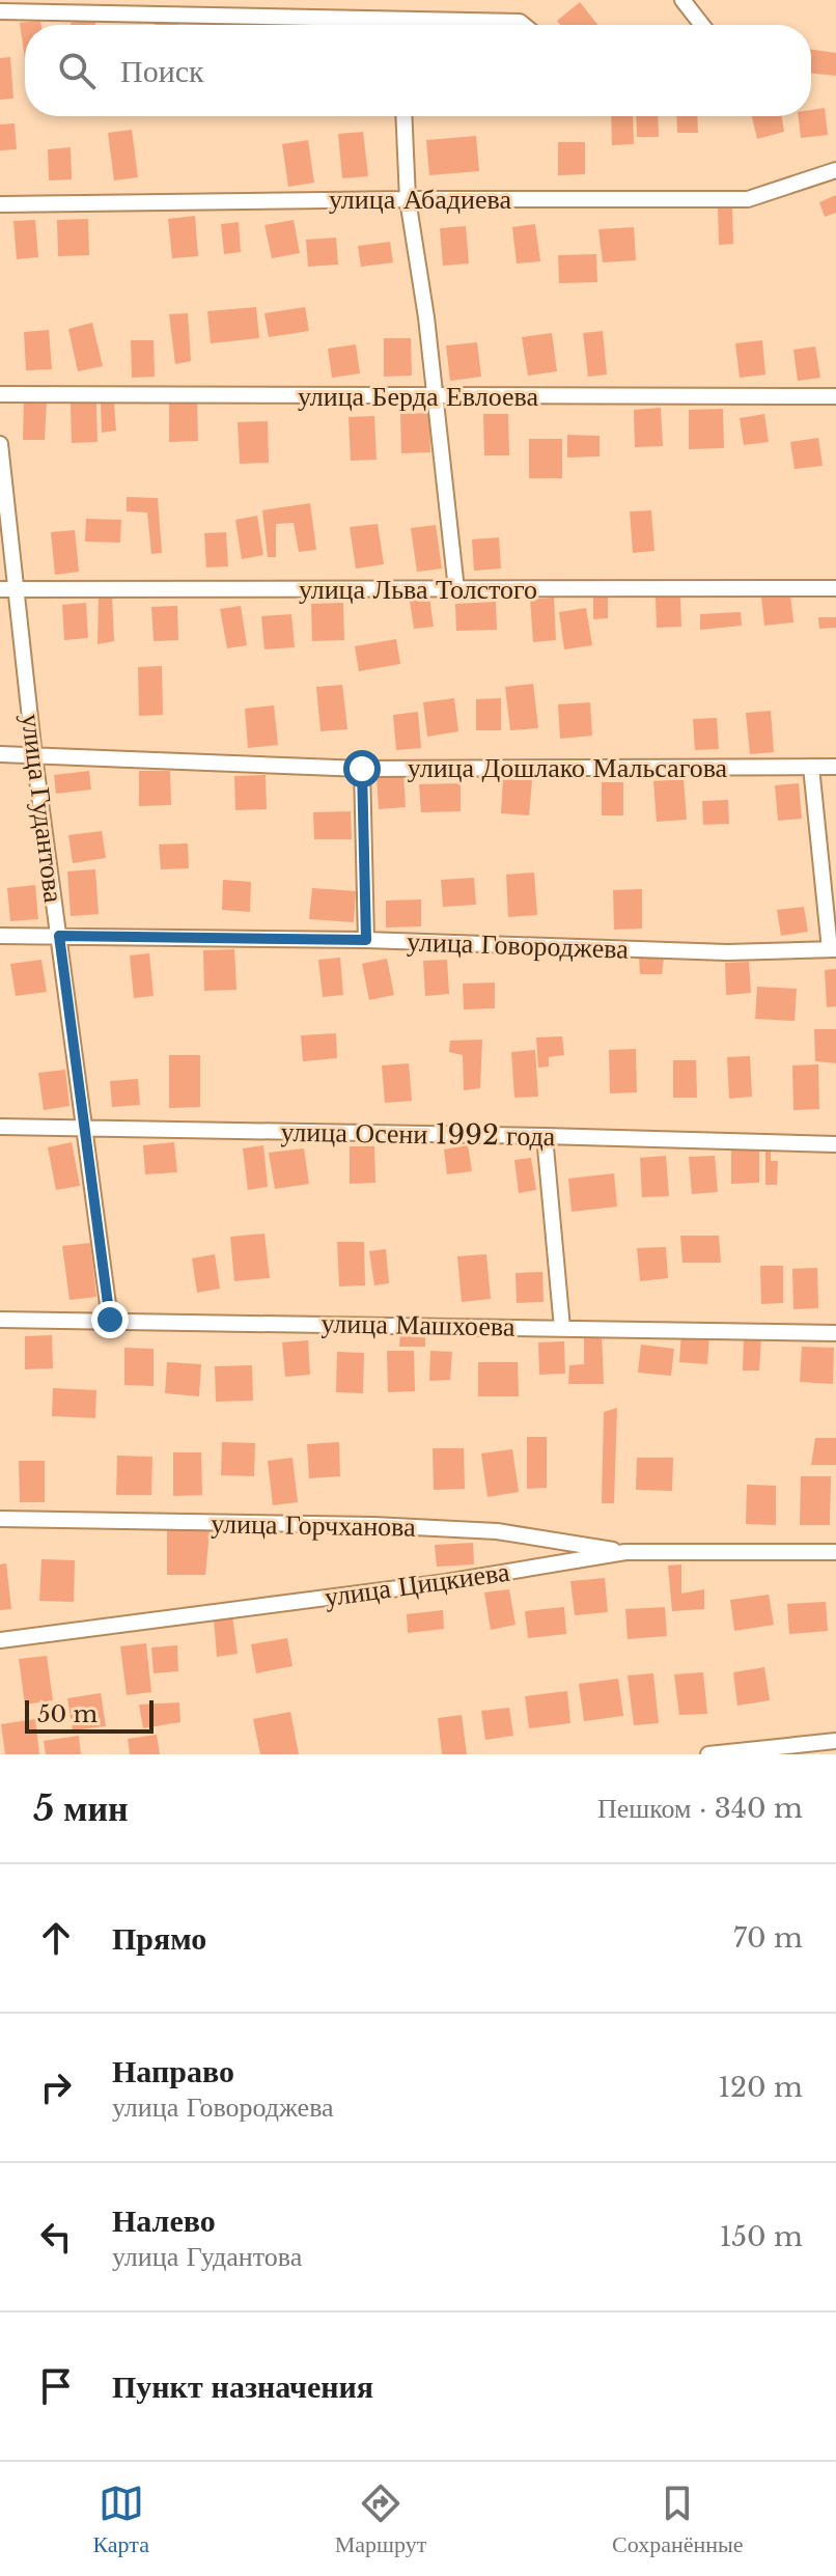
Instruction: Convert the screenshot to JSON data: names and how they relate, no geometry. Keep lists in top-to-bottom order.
{
  "streets": {
    "street": [
      "улица Абадиева",
      "улица Берда Евлоева",
      "улица Льва Толстого",
      "улица Дошлако Мальсагова",
      "улица Гудантова",
      "улица Говороджева",
      "улица Осени 1992 года",
      "улица Машхоева",
      "улица Горчханова",
      "улица Цицкиева"
    ]
  },
  "crossings": [
    ["улица Льва Толстого", "улица Гудантова"],
    ["улица Дошлако Мальсагова", "улица Гудантова"],
    ["улица Гудантова", "улица Говороджева"],
    ["улица Гудантова", "улица Осени 1992 года"],
    ["улица Гудантова", "улица Машхоева"],
    ["улица Горчханова", "улица Цицкиева"]
  ],
  "scale_bar": "50 m",
  "page": {
    "search": "Поиск",
    "scale": "50 m",
    "heading": ["5 мин", "Пешком · 340 m"],
    "list": [
      ["Прямо", "70 m"],
      ["Направо", "улица Говороджева", "120 m"],
      ["Налево", "улица Гудантова", "150 m"],
      "Пункт назначения"
    ],
    "nav": ["Карта", "Маршрут", "Сохранённые"]
  }
}
